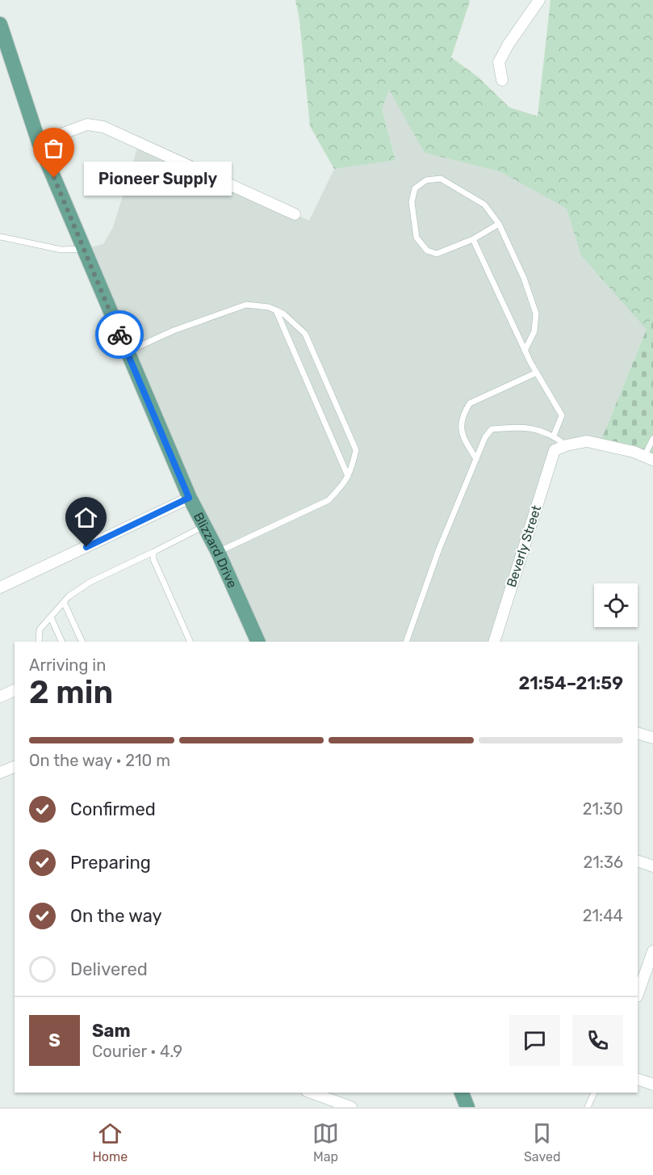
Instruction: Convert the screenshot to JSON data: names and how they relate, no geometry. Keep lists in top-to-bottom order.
{
  "streets": {
    "main road": ["Blizzard Drive"],
    "street": ["Beverly Street"]
  },
  "places": ["Pioneer Supply"],
  "page": {
    "bubble": "Pioneer Supply",
    "heading": ["2 min", "Arriving in", "21:54–21:59"],
    "panel": ["Sam", "Courier · 4.9"],
    "bar": "On the way · 210 m",
    "list": [
      ["Confirmed", "21:30"],
      ["Preparing", "21:36"],
      ["On the way", "21:44"],
      "Delivered"
    ],
    "round": "S",
    "tabs": ["Home", "Map", "Saved"]
  }
}
